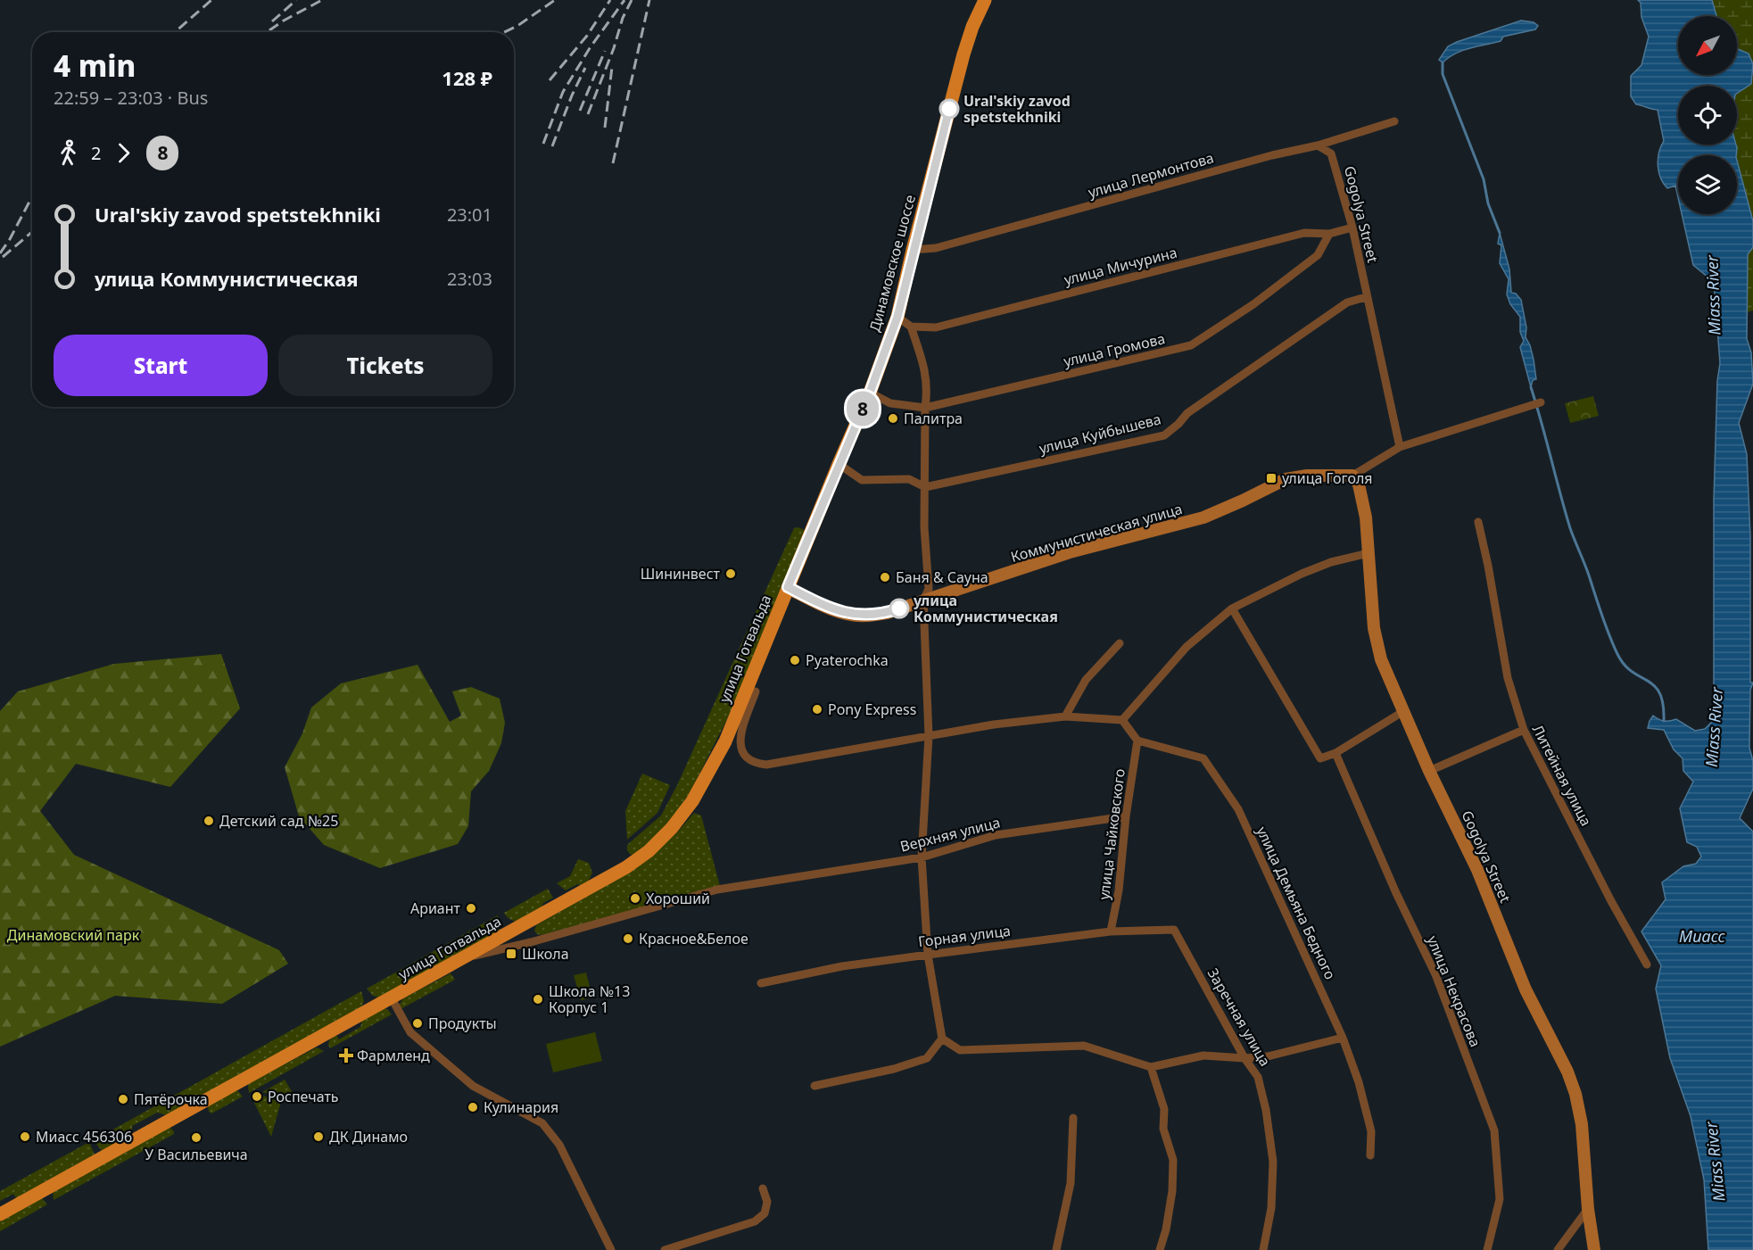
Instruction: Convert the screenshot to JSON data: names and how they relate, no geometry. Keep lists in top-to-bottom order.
{
  "streets": {
    "main road": ["Динамовское шоссе", "улица Готвальда"],
    "street": [
      "улица Лермонтова",
      "Gogolya Street",
      "улица Мичурина",
      "улица Громова",
      "улица Куйбышева",
      "Коммунистическая улица",
      "Литейная улица",
      "Верхняя улица",
      "улица Чайковского",
      "улица Демьяна Бедного",
      "Горная улица",
      "улица Некрасова",
      "Заречная улица"
    ]
  },
  "crossings": [
    ["улица Лермонтова", "Gogolya Street"],
    ["улица Лермонтова", "Динамовское шоссе"],
    ["Gogolya Street", "улица Мичурина"],
    ["Gogolya Street", "улица Куйбышева"],
    ["Gogolya Street", "Коммунистическая улица"],
    ["Динамовское шоссе", "улица Громова"],
    ["Динамовское шоссе", "улица Куйбышева"],
    ["Динамовское шоссе", "Коммунистическая улица"],
    ["Динамовское шоссе", "улица Готвальда"],
    ["улица Мичурина", "улица Громова"],
    ["Коммунистическая улица", "улица Готвальда"],
    ["улица Готвальда", "Верхняя улица"],
    ["Верхняя улица", "улица Чайковского"],
    ["улица Чайковского", "улица Демьяна Бедного"],
    ["улица Чайковского", "Горная улица"],
    ["Горная улица", "Заречная улица"]
  ],
  "water": ["Miass River", "Миасс"],
  "parks": ["Динамовский парк"],
  "places": {
    "other": [
      "Ural'skiy zavod spetstekhniki",
      "Палитра",
      "Шининвест",
      "Баня & Сауна",
      "улица Коммунистическая",
      "Pyaterochka",
      "Pony Express",
      "Детский сад №25",
      "Хороший",
      "Ариант",
      "Красное&Белое",
      "Школа №13 Корпус 1",
      "Продукты",
      "Роспечать",
      "Пятёрочка",
      "Кулинария",
      "Миасс 456306",
      "ДК Динамо",
      "У Васильевича"
    ],
    "transit": ["улица Гоголя", "Школа"],
    "health": ["Фармленд"]
  },
  "lines": ["bus line 8"],
  "north": "bottom left",
  "page": {
    "on_map": "8",
    "heading": ["4 min", "22:59 – 23:03 · Bus", "128 ₽"],
    "legs": ["2", "8"],
    "list": [
      {
        "name": "Ural'skiy zavod spetstekhniki",
        "value": "23:01"
      },
      {
        "name": "улица Коммунистическая",
        "value": "23:03"
      }
    ],
    "buttons": ["Start", "Tickets"]
  }
}
